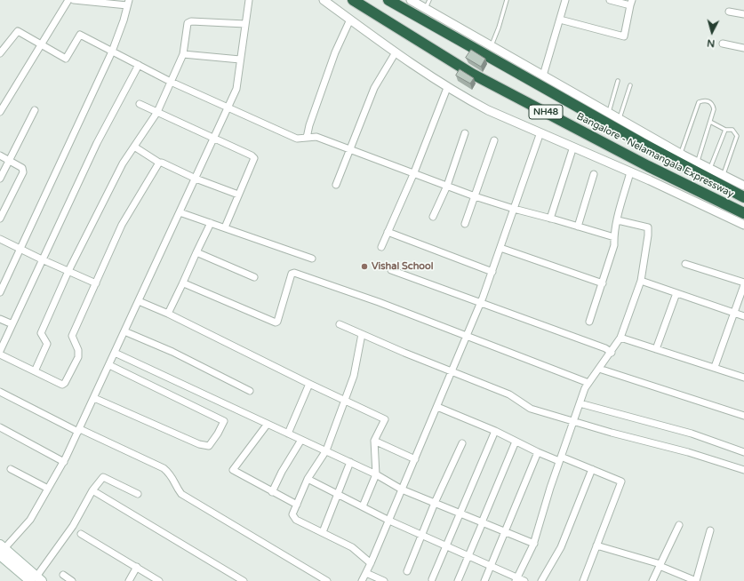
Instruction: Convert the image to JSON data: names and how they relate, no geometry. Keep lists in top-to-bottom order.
{
  "streets": {
    "highway": ["NH48", "Bangalore - Nelamangala Expressway"]
  },
  "places": ["Vishal School"],
  "north": "bottom"
}
